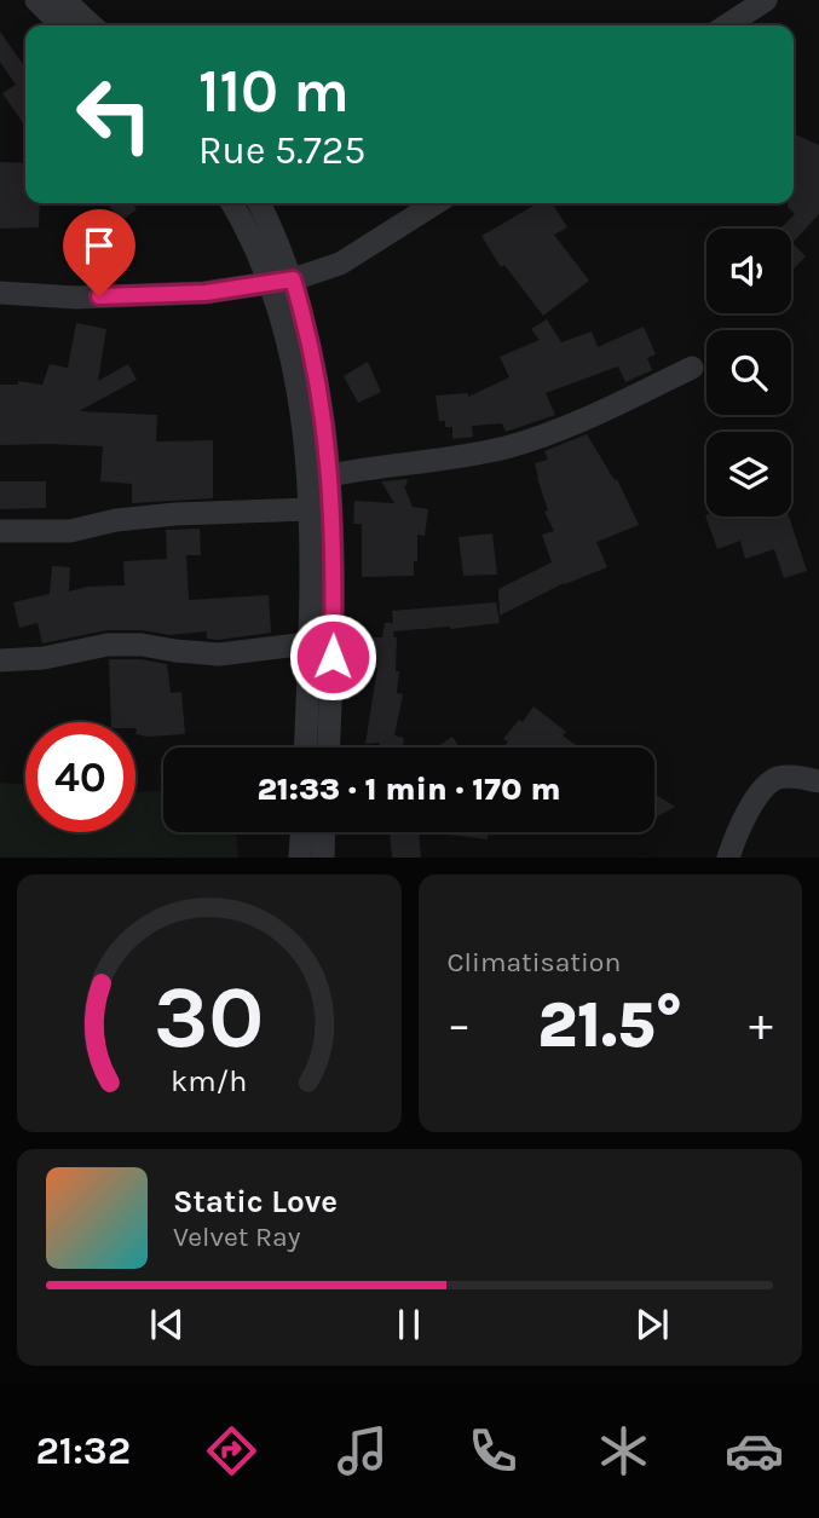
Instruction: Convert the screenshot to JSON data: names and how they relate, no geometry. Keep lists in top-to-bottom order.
{
  "page": {
    "turn": ["110 m", "Rue 5.725"],
    "limit": "40",
    "trip": "21:33 · 1 min · 170 m",
    "tile": "Climatisation",
    "heat": ["−", "21.5°", "+"],
    "song": ["Static Love", "Velvet Ray"],
    "tabs": "21:32",
    "gauge": ["30", "km/h"]
  }
}
